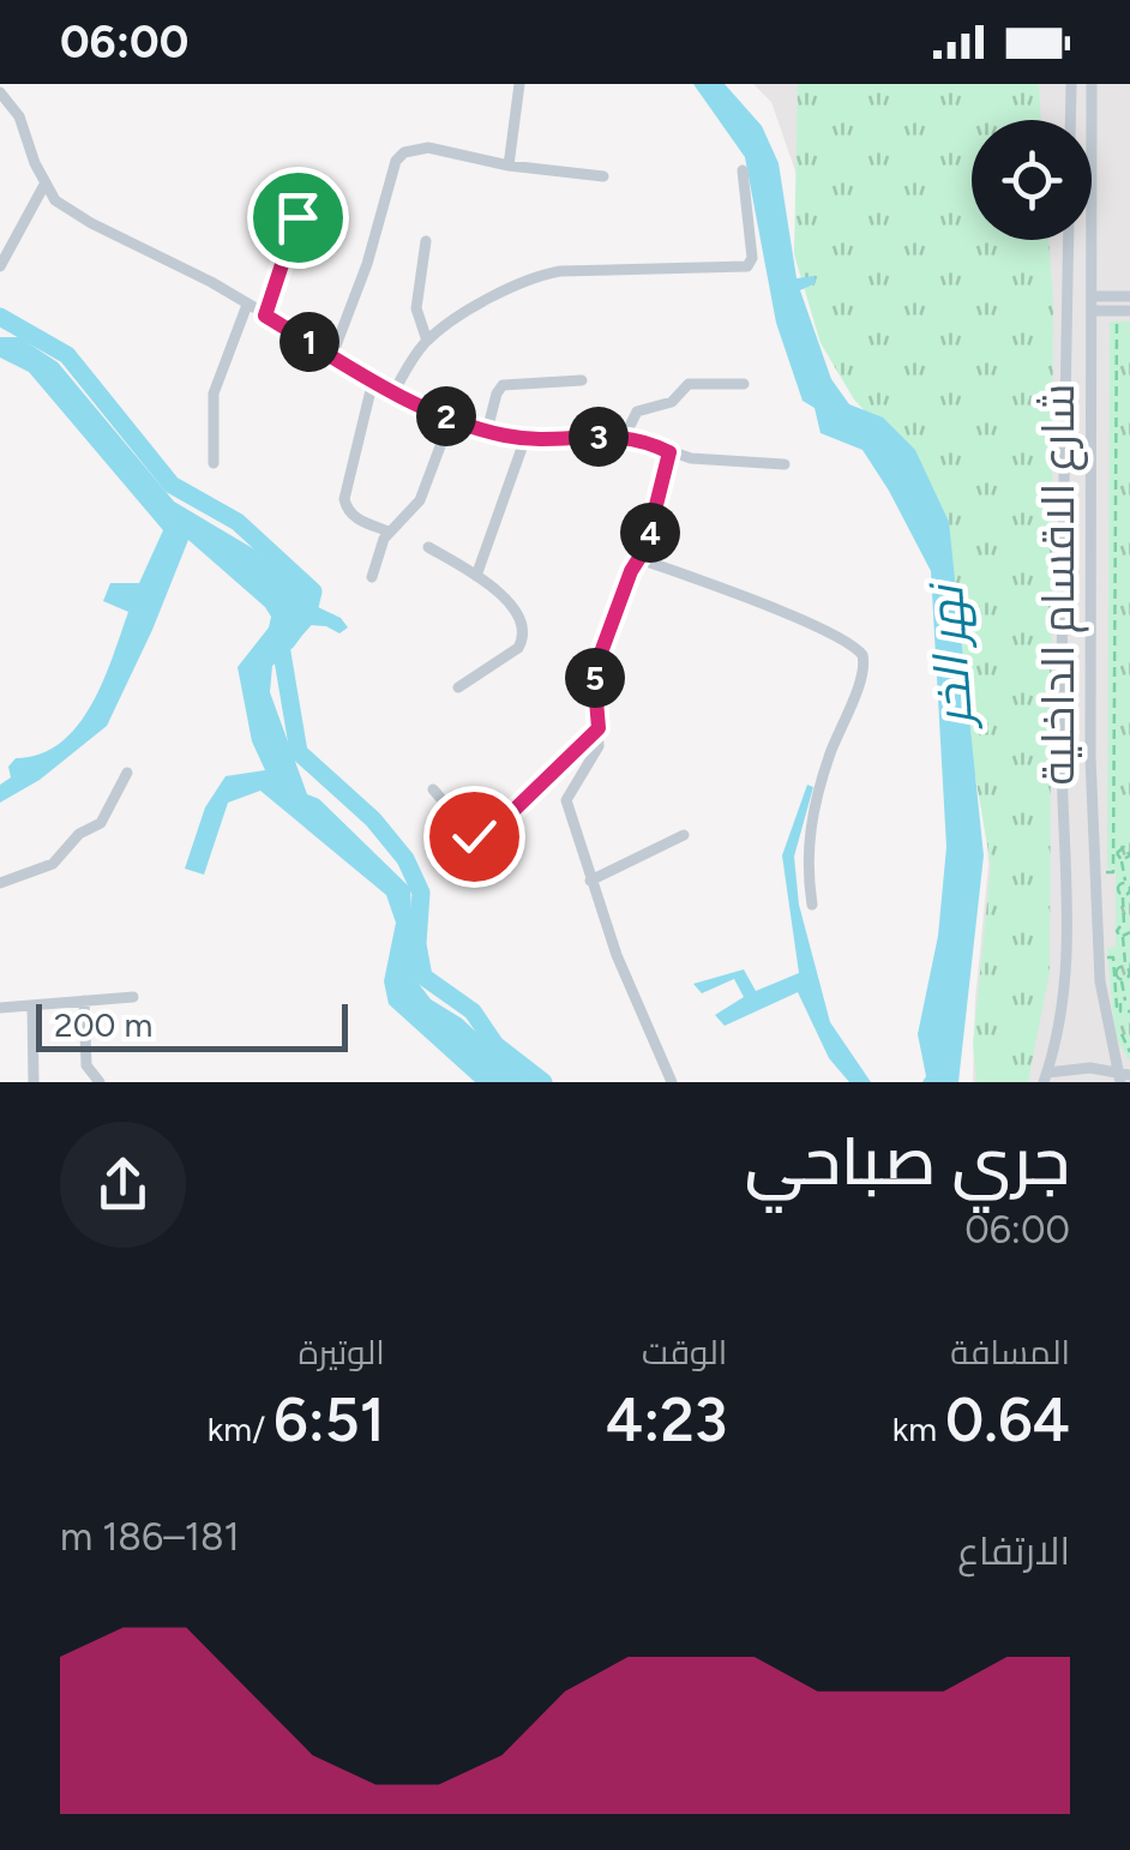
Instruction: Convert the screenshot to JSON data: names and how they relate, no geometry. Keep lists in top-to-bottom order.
{
  "streets": {
    "street": ["شارع الاقسام الداخلية"]
  },
  "water": ["نهر الخر"],
  "scale_bar": "200 m",
  "page": {
    "status": "06:00",
    "pins": [
      "1",
      "2",
      "3",
      "4",
      "5"
    ],
    "scale": "200 m",
    "heading": ["جري صباحي", "06:00"],
    "stats": [
      ["المسافة", "0.64 km"],
      ["الوقت", "4:23"],
      ["الوتيرة", "6:51 /km"]
    ],
    "chart": ["الارتفاع", "181–186 m"]
  }
}
